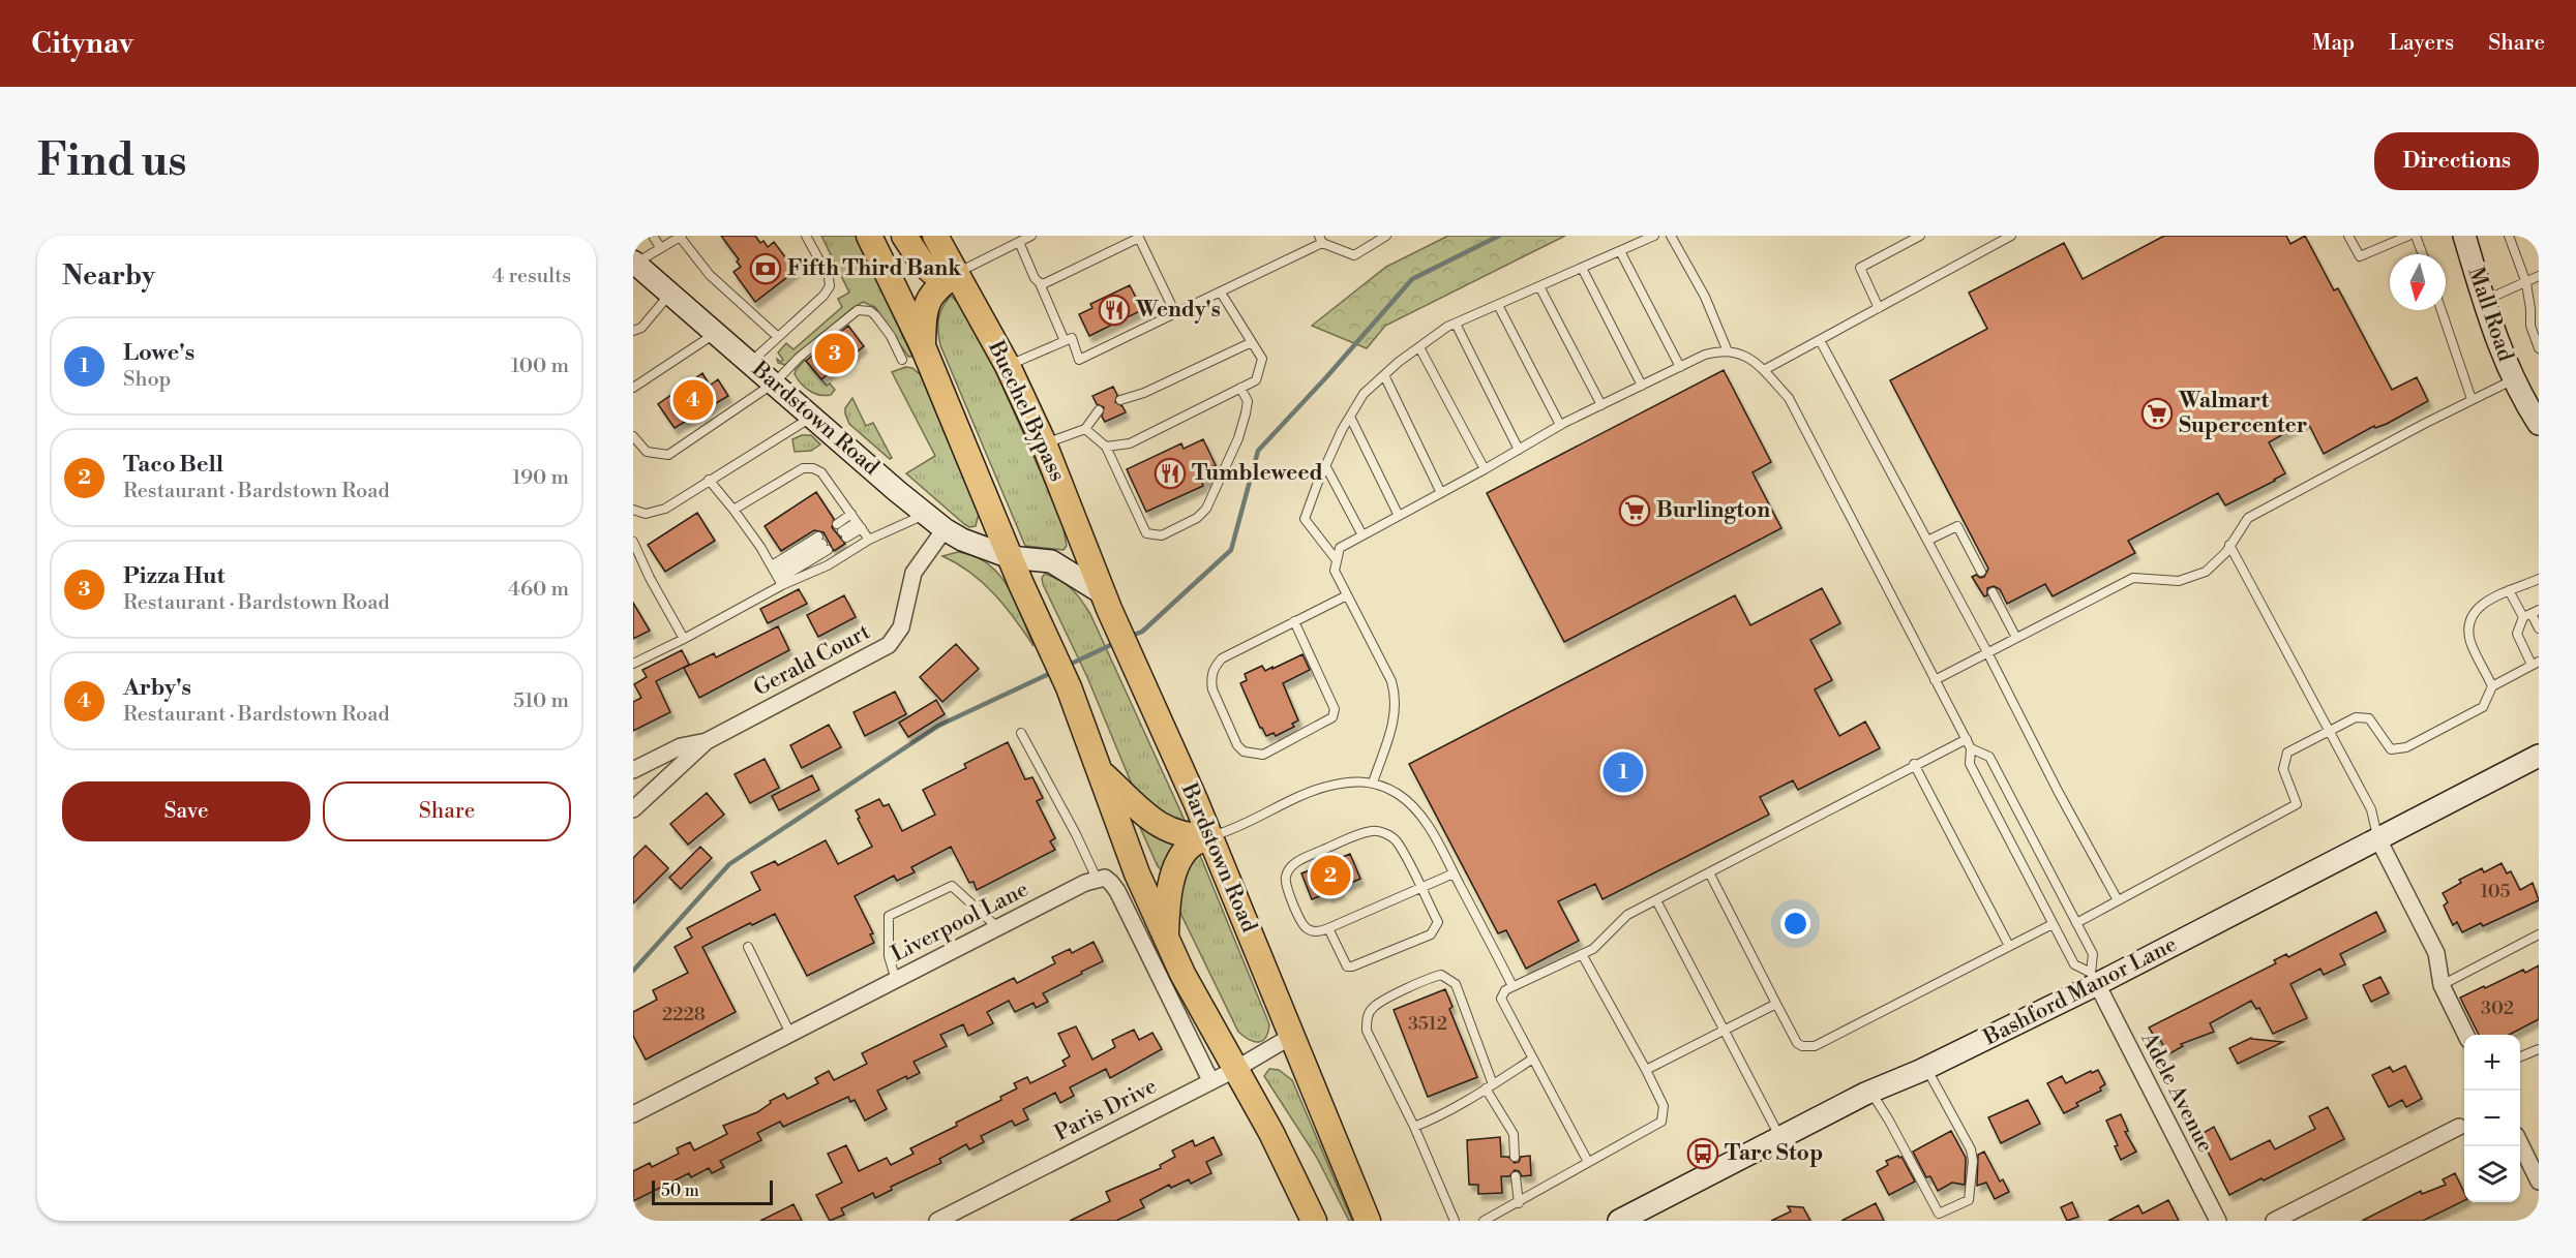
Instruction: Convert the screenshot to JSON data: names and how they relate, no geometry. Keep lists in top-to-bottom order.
{
  "streets": {
    "main road": ["Buechel Bypass", "Bardstown Road"],
    "street": [
      "Mall Road",
      "Gerald Court",
      "Liverpool Lane",
      "Bashford Manor Lane",
      "Adele Avenue",
      "Paris Drive"
    ]
  },
  "crossings": [
    ["Buechel Bypass", "Bardstown Road"],
    ["Bardstown Road", "Gerald Court"],
    ["Bardstown Road", "Paris Drive"],
    ["Bashford Manor Lane", "Adele Avenue"]
  ],
  "places": {
    "bank": ["Fifth Third Bank"],
    "restaurant": ["Wendy's", "Tumbleweed"],
    "supermarket": ["Walmart Supercenter", "Burlington"],
    "bus stop": ["Tarc Stop"]
  },
  "house_numbers": [
    "105",
    "302",
    "2228",
    "3512"
  ],
  "scale_bar": "50 m",
  "north": "bottom",
  "page": {
    "header": "Citynav",
    "nav": ["Map", "Layers", "Share"],
    "buttons": [
      "Directions",
      ["Save", "Share"]
    ],
    "title": "Find us",
    "heading": ["Nearby", "4 results"],
    "list": [
      {
        "mark": "1",
        "name": "Lowe's",
        "note": "Shop",
        "value": "100 m"
      },
      {
        "mark": "2",
        "name": "Taco Bell",
        "note": "Restaurant · Bardstown Road",
        "value": "190 m"
      },
      {
        "mark": "3",
        "name": "Pizza Hut",
        "note": "Restaurant · Bardstown Road",
        "value": "460 m"
      },
      {
        "mark": "4",
        "name": "Arby's",
        "note": "Restaurant · Bardstown Road",
        "value": "510 m"
      }
    ],
    "pins": [
      "3",
      "4",
      "1",
      "2"
    ],
    "map_buttons": ["+", "−"],
    "scale": "50 m"
  }
}
